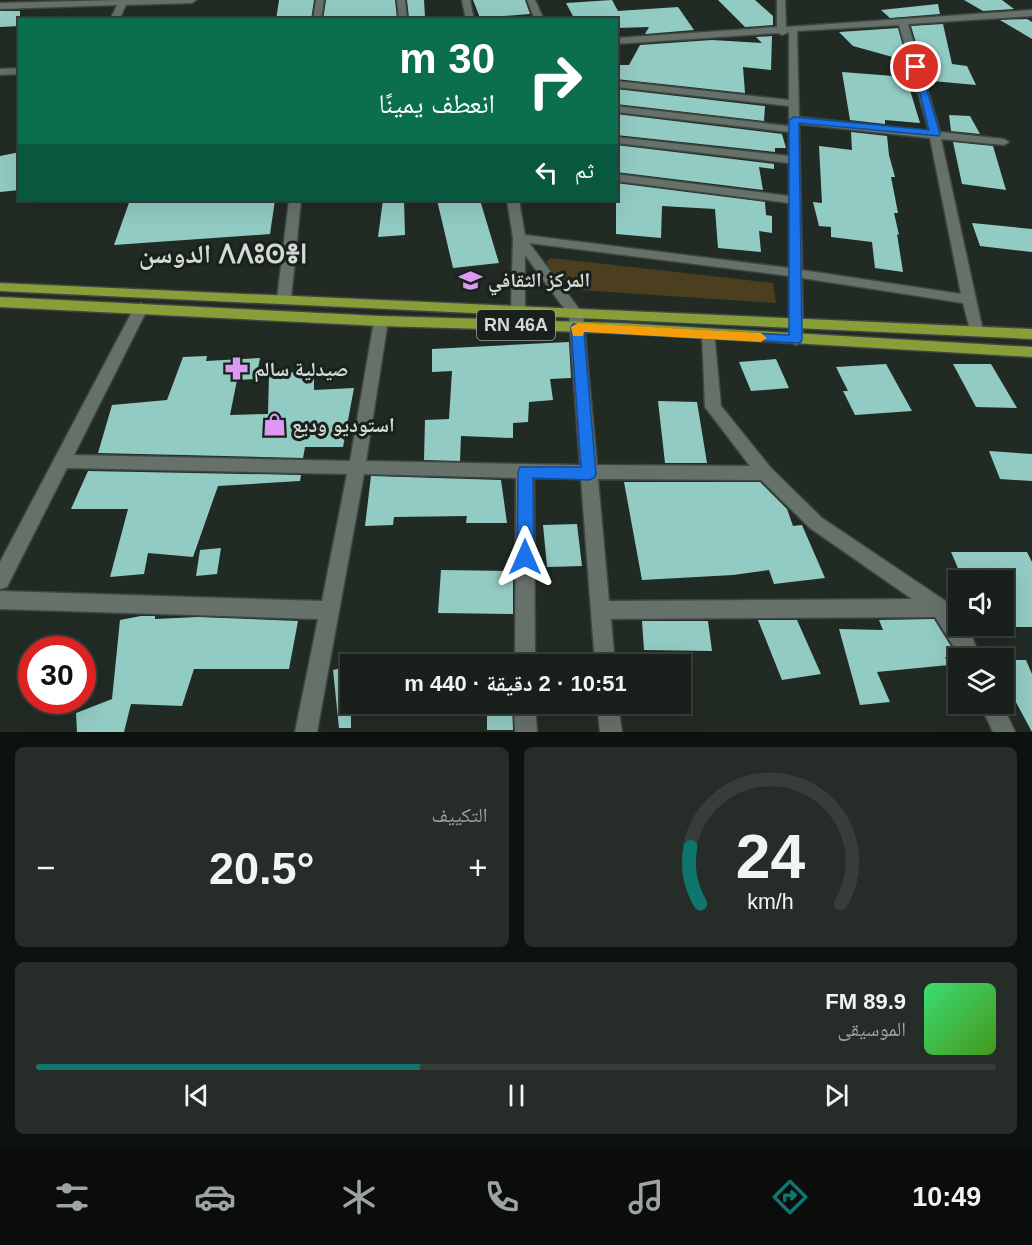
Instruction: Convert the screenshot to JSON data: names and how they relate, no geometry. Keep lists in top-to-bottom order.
{
  "streets": {
    "main road": ["RN 46A"]
  },
  "districts": ["الدوسن ⴷⴷⵓⵙⴻⵏ"],
  "places": {
    "school or university": ["المركز الثقافي"],
    "pharmacy": ["صيدلية سالم"],
    "shop": ["استوديو وديع"]
  },
  "page": {
    "turn": ["30 m", "انعطف يمينًا"],
    "then": "ثم",
    "limit": "30",
    "trip": "10:51 · 2 دقيقة · 440 m",
    "tile": "التكييف",
    "heat": ["−", "20.5°", "+"],
    "song": ["89.9 FM", "الموسيقى"],
    "tabs": "10:49",
    "gauge": ["24", "km/h"]
  }
}
